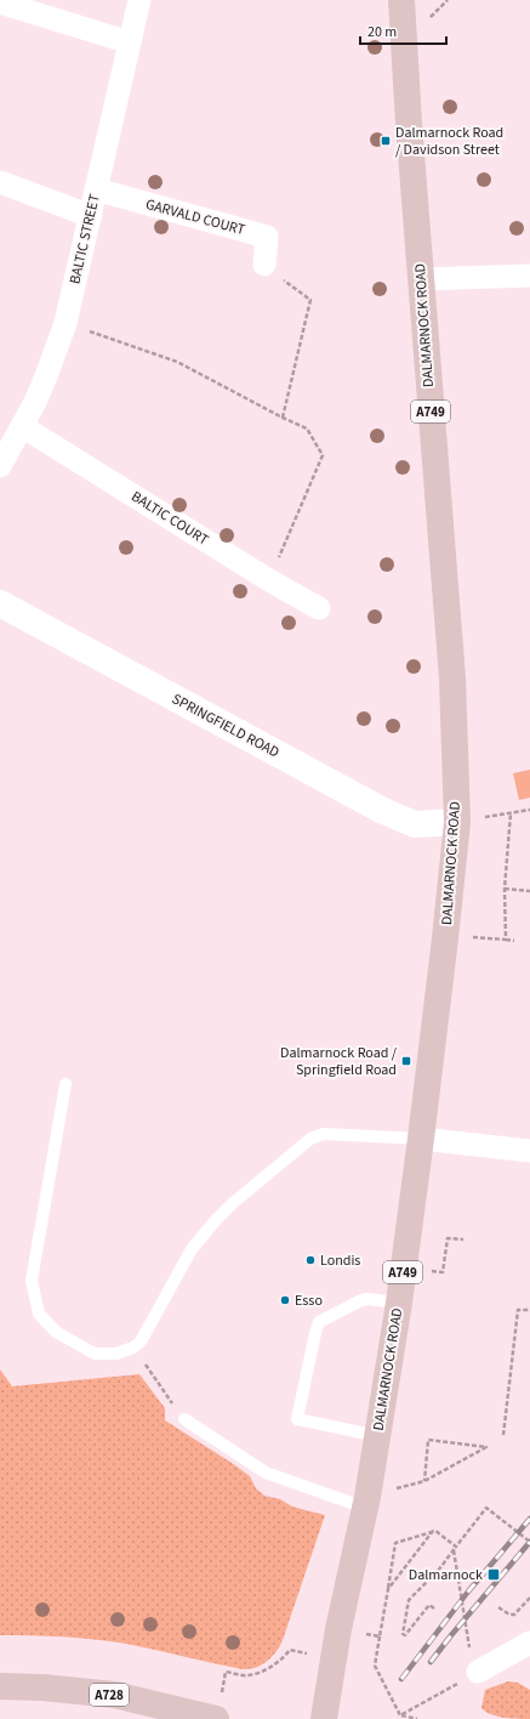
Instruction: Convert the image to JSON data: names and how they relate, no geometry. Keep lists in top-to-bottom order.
{
  "streets": {
    "main road": ["DALMARNOCK ROAD", "A749", "A728"],
    "street": [
      "GARVALD COURT",
      "BALTIC STREET",
      "BALTIC COURT",
      "SPRINGFIELD ROAD"
    ]
  },
  "crossings": [
    ["GARVALD COURT", "BALTIC STREET"],
    ["BALTIC STREET", "BALTIC COURT"],
    ["DALMARNOCK ROAD", "SPRINGFIELD ROAD"]
  ],
  "places": {
    "transit": ["Dalmarnock Road / Davidson Street", "Dalmarnock Road / Springfield Road", "Dalmarnock"],
    "other": ["Londis", "Esso"]
  },
  "scale_bar": "20 m"
}
